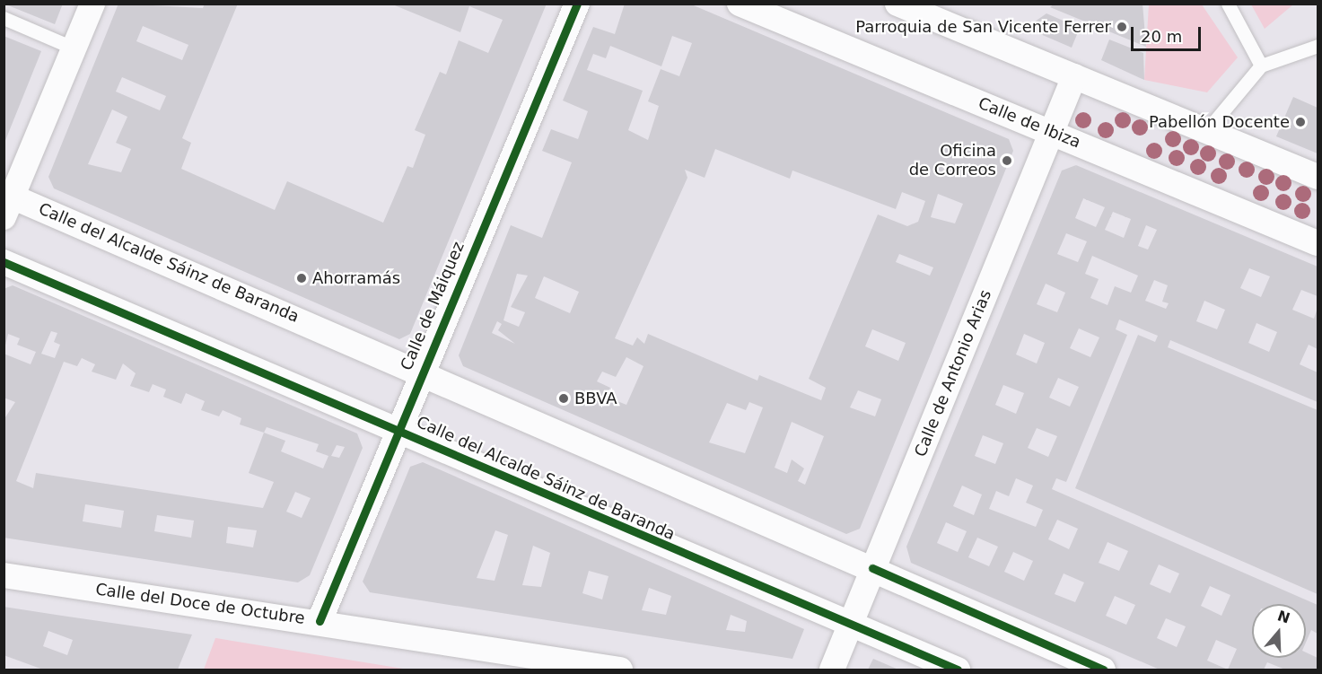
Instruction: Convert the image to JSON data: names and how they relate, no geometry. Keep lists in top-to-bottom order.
{
  "streets": {
    "street": [
      "Calle de Ibiza",
      "Calle del Alcalde Sáinz de Baranda",
      "Calle de Máiquez",
      "Calle de Antonio Arias",
      "Calle del Doce de Octubre"
    ]
  },
  "crossings": [
    ["Calle de Ibiza", "Calle de Antonio Arias"],
    ["Calle del Alcalde Sáinz de Baranda", "Calle de Máiquez"],
    ["Calle del Alcalde Sáinz de Baranda", "Calle de Antonio Arias"],
    ["Calle de Máiquez", "Calle del Doce de Octubre"]
  ],
  "places": [
    "Parroquia de San Vicente Ferrer",
    "Pabellón Docente",
    "Oficina de Correos",
    "Ahorramás",
    "BBVA"
  ],
  "scale_bar": "20 m",
  "north": "top"
}
